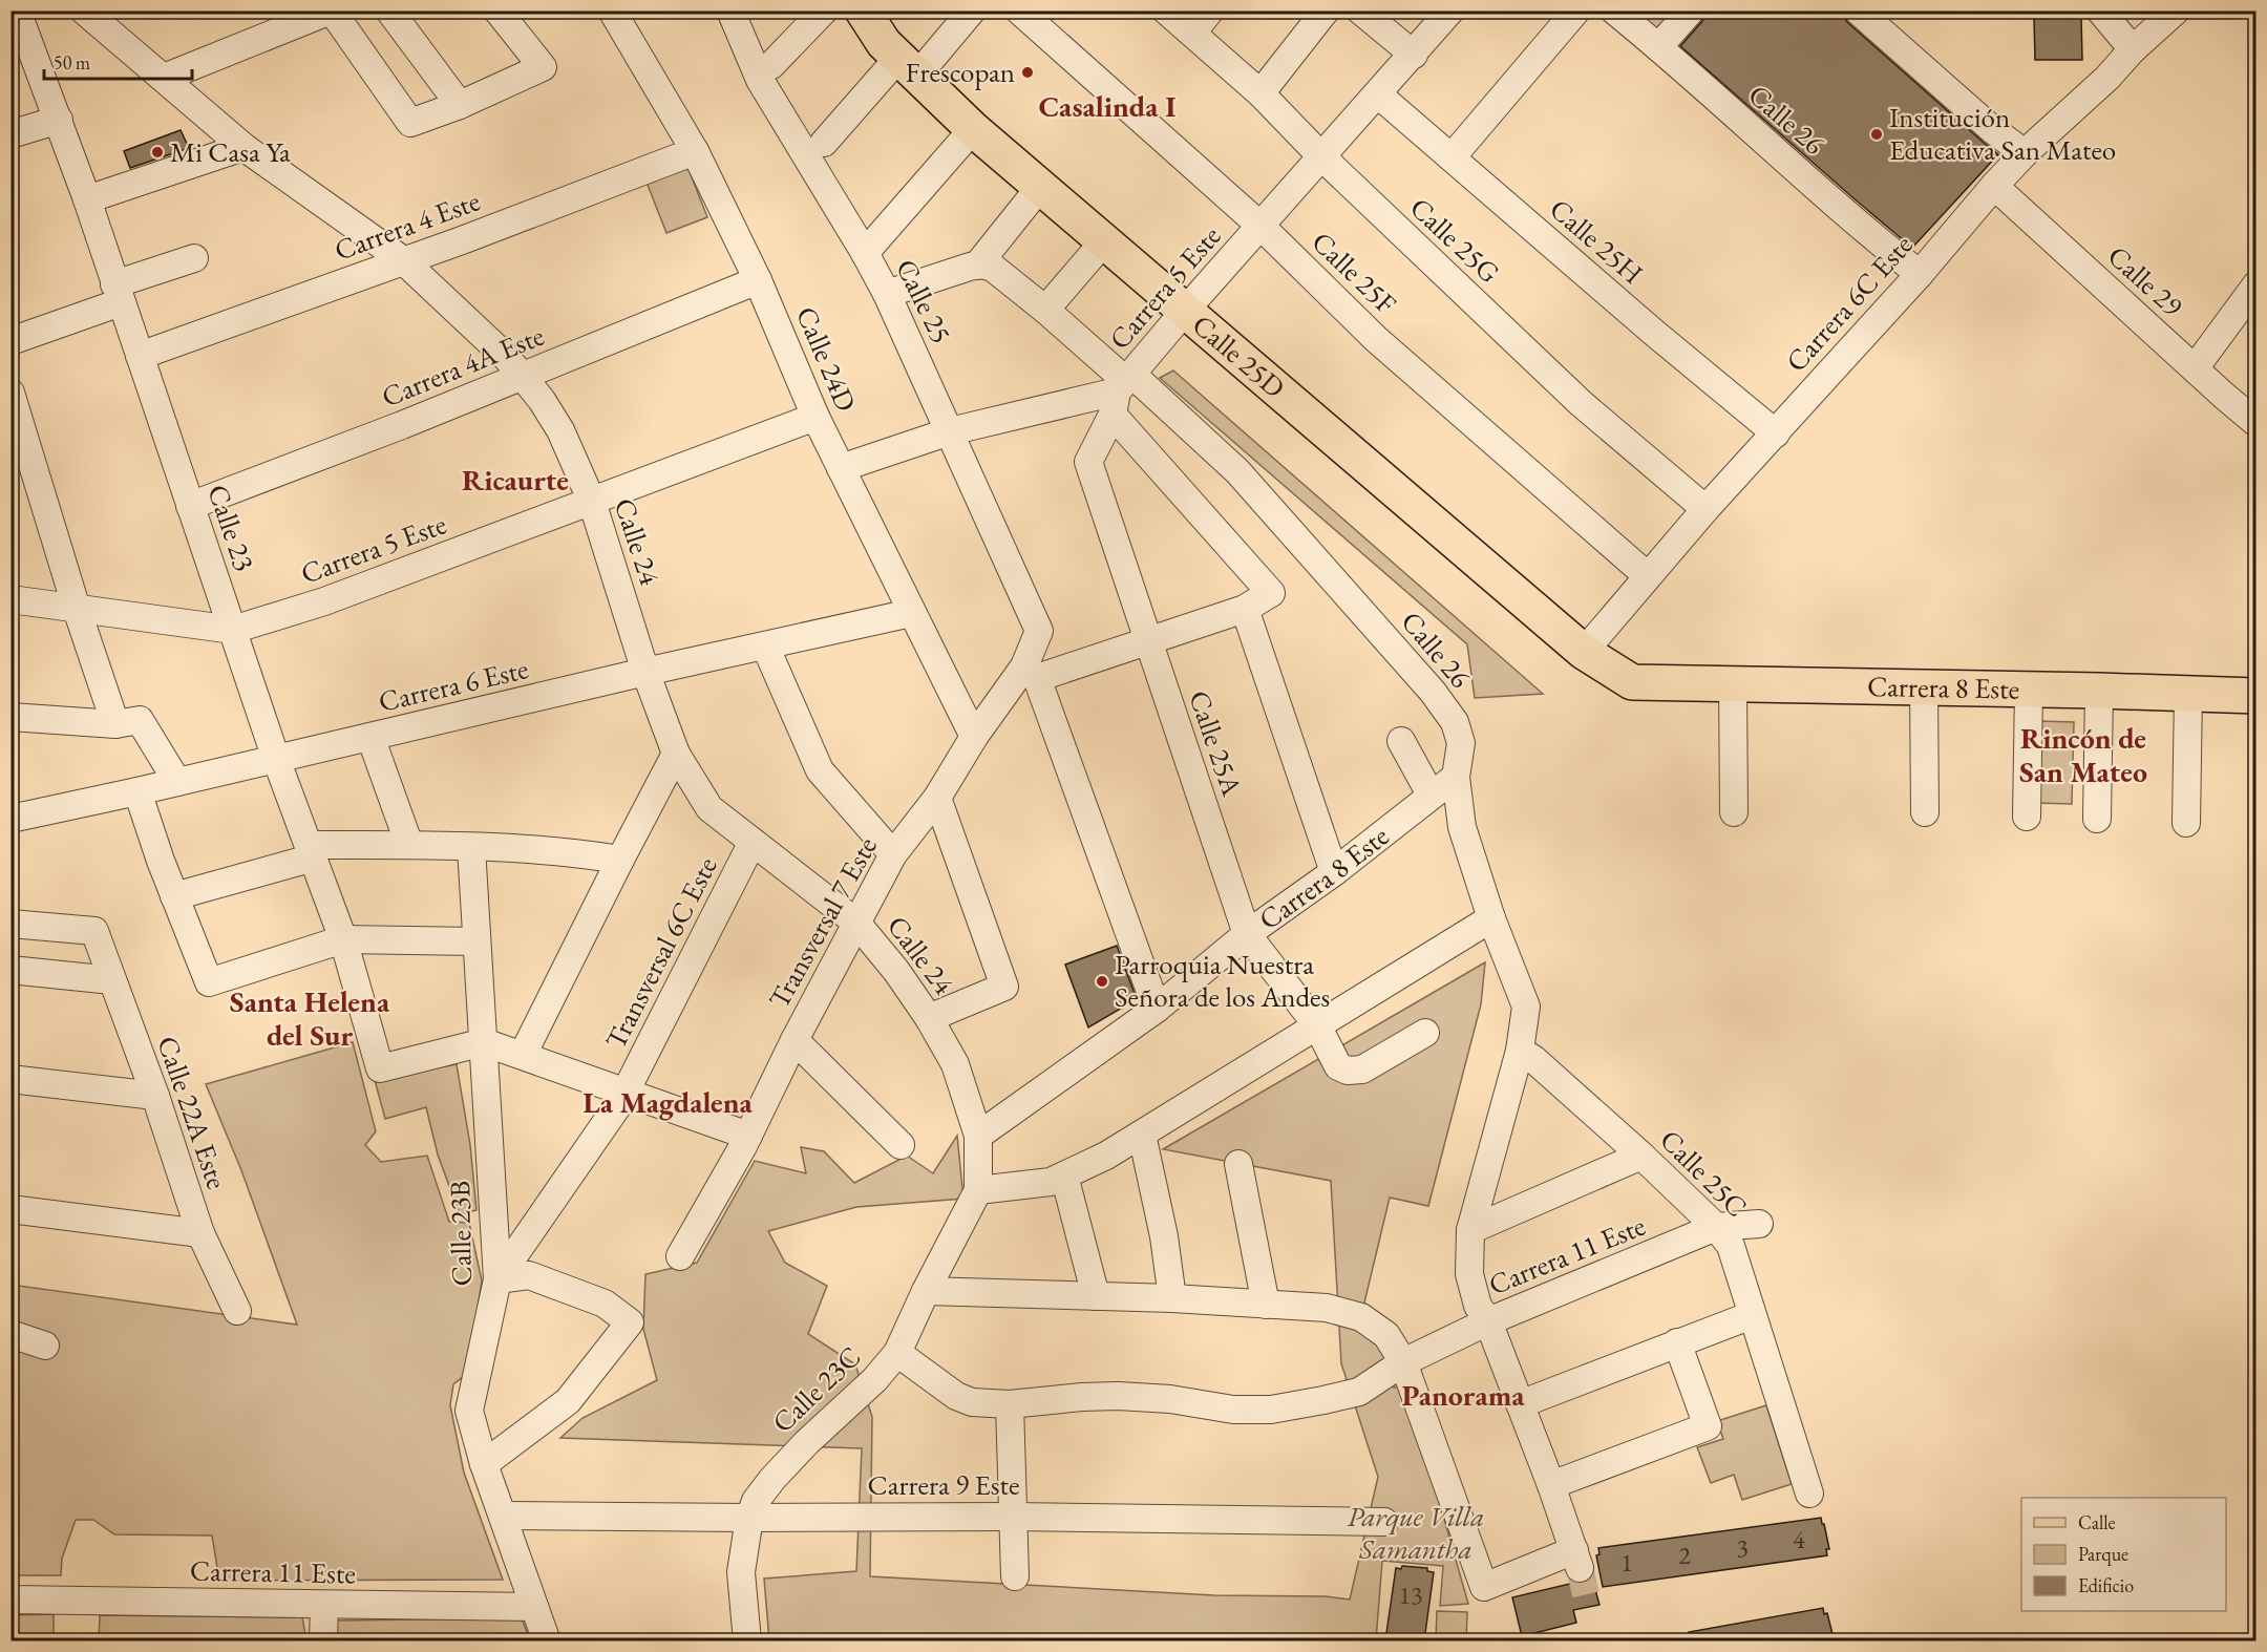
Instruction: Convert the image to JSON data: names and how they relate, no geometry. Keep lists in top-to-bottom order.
{
  "streets": {
    "main road": ["Calle 25D", "Carrera 8 Este"],
    "street": [
      "Calle 26",
      "Carrera 4 Este",
      "Calle 25G",
      "Calle 25H",
      "Calle 25F",
      "Calle 29",
      "Carrera 5 Este",
      "Calle 25",
      "Carrera 6C Este",
      "Calle 24D",
      "Carrera 4A Este",
      "Calle 23",
      "Calle 24",
      "Carrera 6 Este",
      "Calle 25A",
      "Transversal 7 Este",
      "Transversal 6C Este",
      "Calle 22A Este",
      "Calle 25C",
      "Calle 23B",
      "Carrera 11 Este",
      "Calle 23C",
      "Carrera 9 Este"
    ]
  },
  "crossings": [
    ["Calle 26", "Carrera 5 Este"],
    ["Calle 26", "Carrera 6C Este"],
    ["Calle 26", "Carrera 8 Este"],
    ["Calle 26", "Calle 25A"],
    ["Calle 26", "Calle 25C"],
    ["Calle 26", "Carrera 11 Este"],
    ["Carrera 4 Este", "Calle 24D"],
    ["Carrera 4 Este", "Calle 23"],
    ["Carrera 4 Este", "Calle 24"],
    ["Calle 25G", "Carrera 5 Este"],
    ["Calle 25G", "Carrera 6C Este"],
    ["Calle 25H", "Carrera 5 Este"],
    ["Calle 25H", "Carrera 6C Este"],
    ["Calle 25F", "Carrera 5 Este"],
    ["Calle 25F", "Carrera 6C Este"],
    ["Calle 29", "Carrera 6C Este"],
    ["Carrera 5 Este", "Calle 25"],
    ["Carrera 5 Este", "Calle 25D"],
    ["Carrera 5 Este", "Calle 24D"],
    ["Carrera 5 Este", "Calle 23"],
    ["Carrera 5 Este", "Calle 24"],
    ["Carrera 5 Este", "Calle 25A"],
    ["Calle 25", "Transversal 7 Este"],
    ["Carrera 6C Este", "Calle 25D"],
    ["Calle 25D", "Carrera 8 Este"],
    ["Calle 24D", "Carrera 4A Este"],
    ["Calle 24D", "Carrera 6 Este"],
    ["Calle 24D", "Transversal 7 Este"],
    ["Carrera 4A Este", "Calle 23"],
    ["Carrera 4A Este", "Calle 24"],
    ["Calle 23", "Carrera 6 Este"],
    ["Calle 23", "Calle 23B"],
    ["Calle 24", "Carrera 6 Este"],
    ["Calle 24", "Carrera 8 Este"],
    ["Calle 24", "Transversal 7 Este"],
    ["Calle 24", "Transversal 6C Este"],
    ["Calle 24", "Calle 23C"],
    ["Carrera 8 Este", "Calle 25A"],
    ["Transversal 6C Este", "Calle 23B"],
    ["Calle 25C", "Carrera 11 Este"],
    ["Calle 23B", "Carrera 11 Este"],
    ["Calle 23B", "Carrera 9 Este"],
    ["Carrera 11 Este", "Calle 23C"],
    ["Calle 23C", "Carrera 9 Este"]
  ],
  "districts": [
    "Casalinda I",
    "Ricaurte",
    "Rincón de San Mateo",
    "Santa Helena del Sur",
    "La Magdalena",
    "Panorama"
  ],
  "parks": ["Parque Villa Samantha"],
  "places": [
    "Frescopan",
    "Institución Educativa San Mateo",
    "Mi Casa Ya",
    "Parroquia Nuestra Señora de los Andes"
  ],
  "house_numbers": [
    "4",
    "3",
    "2",
    "1",
    "13"
  ],
  "legend": ["Calle", "Parque", "Edificio"],
  "scale_bar": "50 m"
}
